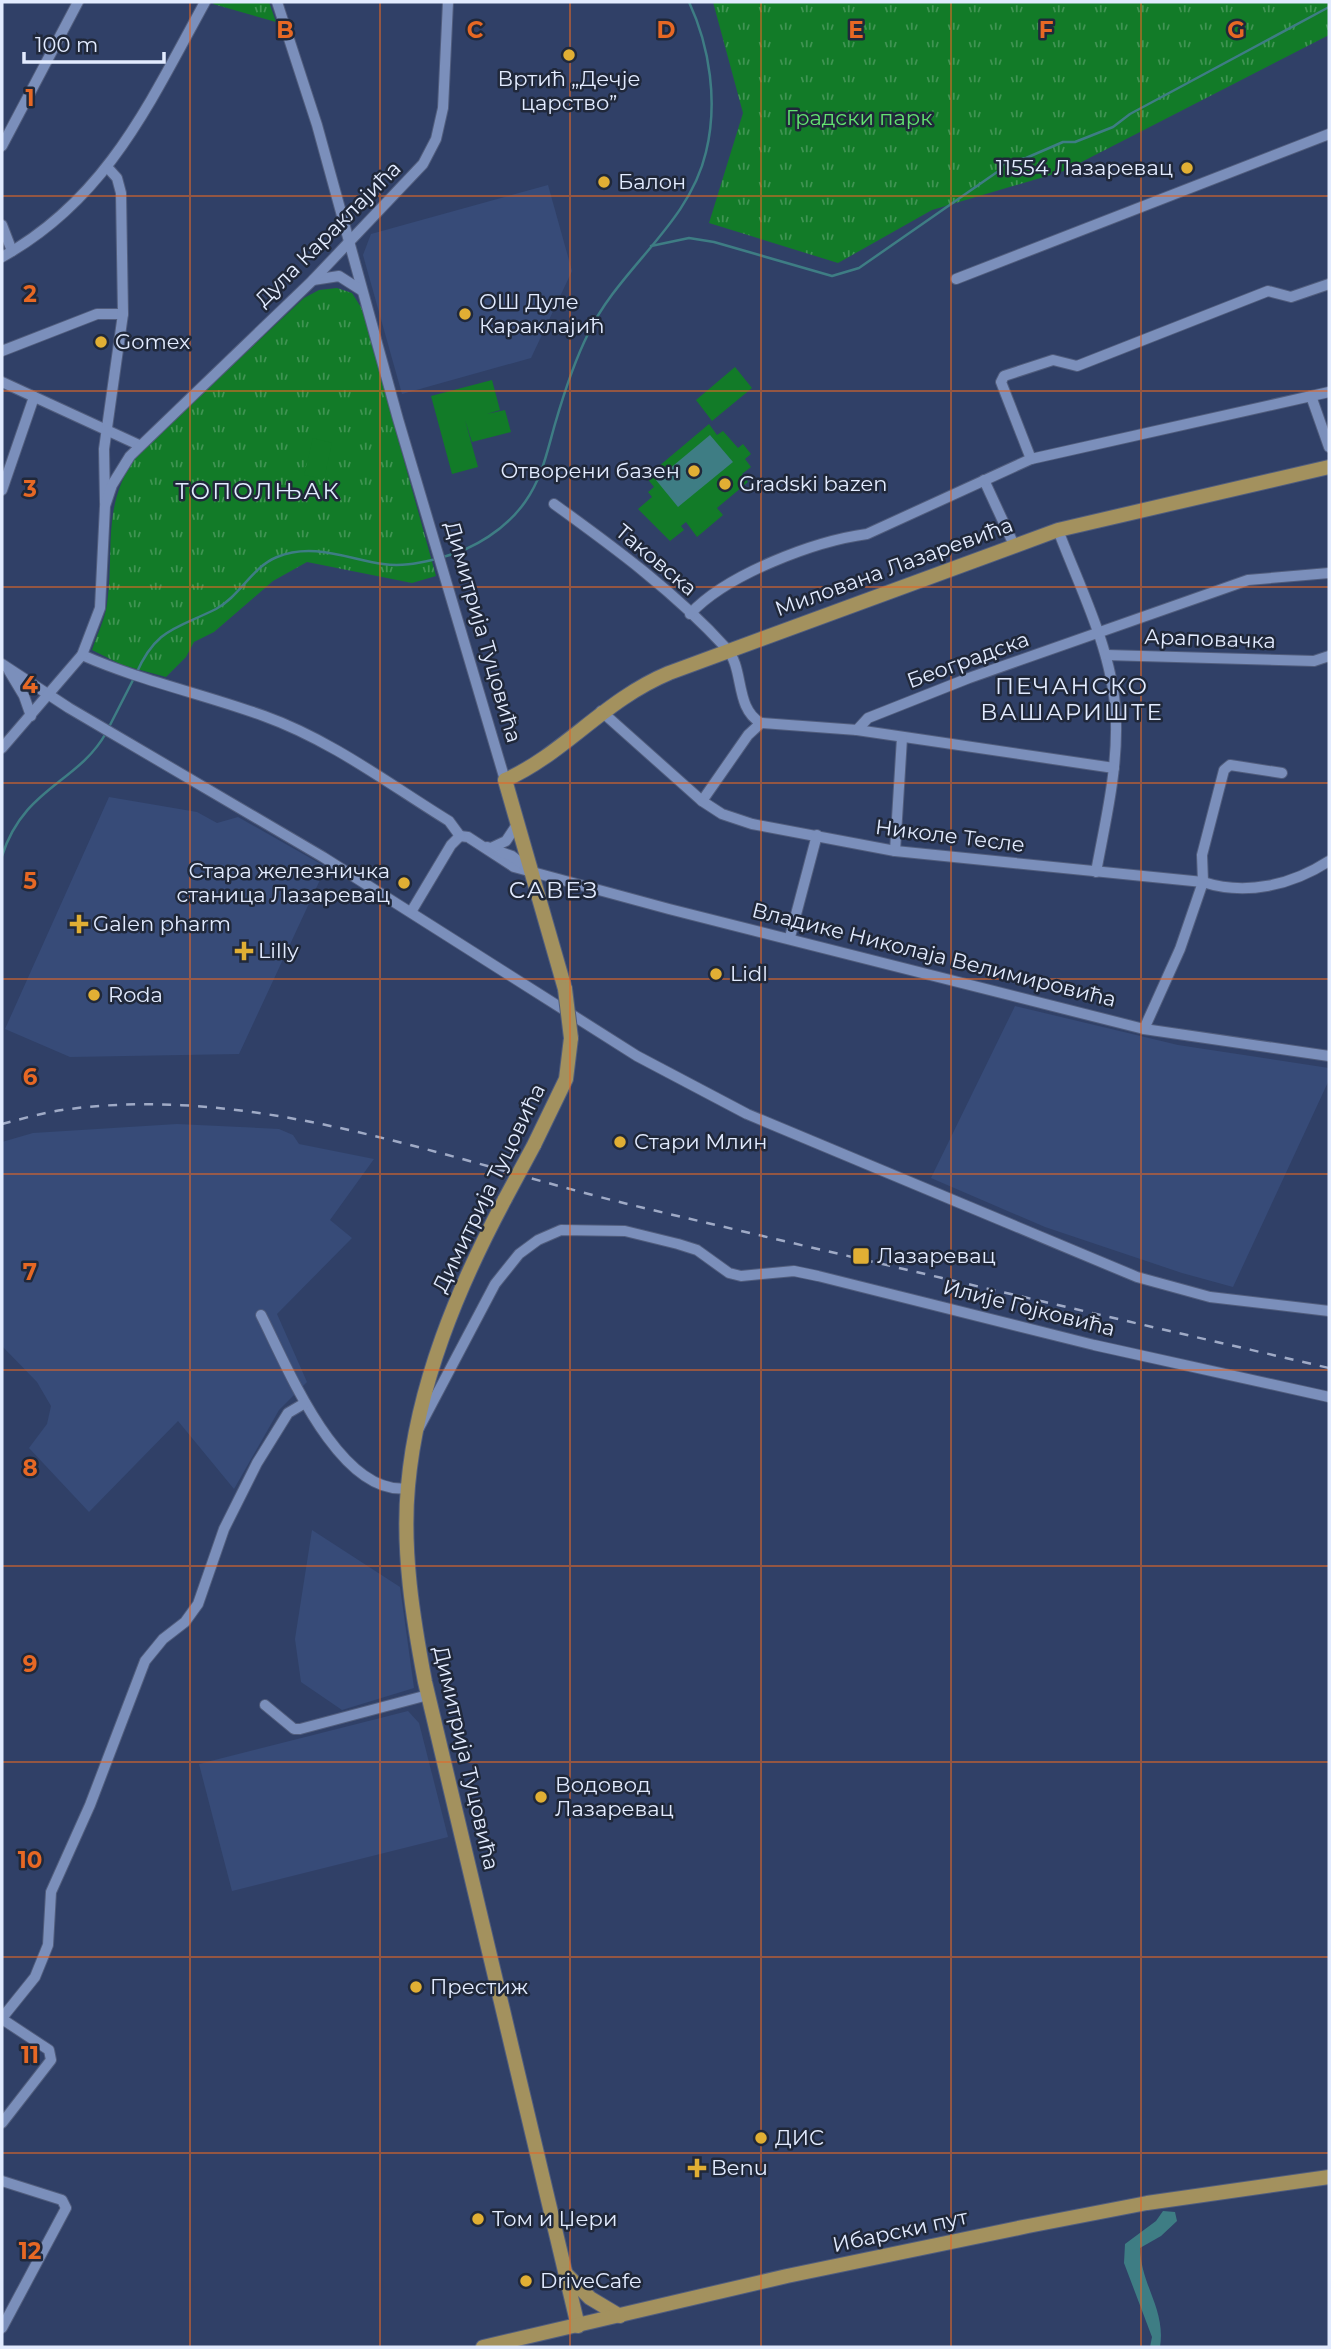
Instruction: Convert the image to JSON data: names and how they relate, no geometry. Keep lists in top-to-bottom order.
{
  "streets": {
    "main road": ["Милована Лазаревића", "Димитрија Туцовића", "Ибарски пут"],
    "street": [
      "Дула Караклајића",
      "Таковска",
      "Араповачка",
      "Београдска",
      "Николе Тесле",
      "Владике Николаја Велимировића",
      "Илије Гојковића"
    ]
  },
  "crossings": [
    ["Дула Караклајића", "Димитрија Туцовића"],
    ["Таковска", "Милована Лазаревића"],
    ["Милована Лазаревића", "Димитрија Туцовића"],
    ["Милована Лазаревића", "Николе Тесле"],
    ["Димитрија Туцовића", "Владике Николаја Велимировића"],
    ["Димитрија Туцовића", "Илије Гојковића"],
    ["Димитрија Туцовића", "Ибарски пут"]
  ],
  "districts": ["ТОПОЛЊАК", "ПЕЧАНСКО ВАШАРИШТЕ", "САВЕЗ"],
  "parks": ["Градски парк"],
  "places": {
    "other": [
      "Вртић „Дечје царство”",
      "11554 Лазаревац",
      "Балон",
      "ОШ Дуле Караклајић",
      "Gomex",
      "Отворени базен",
      "Gradski bazen",
      "Стара железничка станица Лазаревац",
      "Lidl",
      "Roda",
      "Стари Млин",
      "Водовод Лазаревац",
      "Престиж",
      "ДИС",
      "Том и Џери",
      "DriveCafe"
    ],
    "health": ["Galen pharm", "Lilly", "Benu"],
    "transit": ["Лазаревац"]
  },
  "scale_bar": "100 m",
  "grid": {
    "columns": [
      "B",
      "C",
      "D",
      "E",
      "F",
      "G"
    ],
    "rows": [
      "1",
      "2",
      "3",
      "4",
      "5",
      "6",
      "7",
      "8",
      "9",
      "10",
      "11",
      "12"
    ]
  }
}
